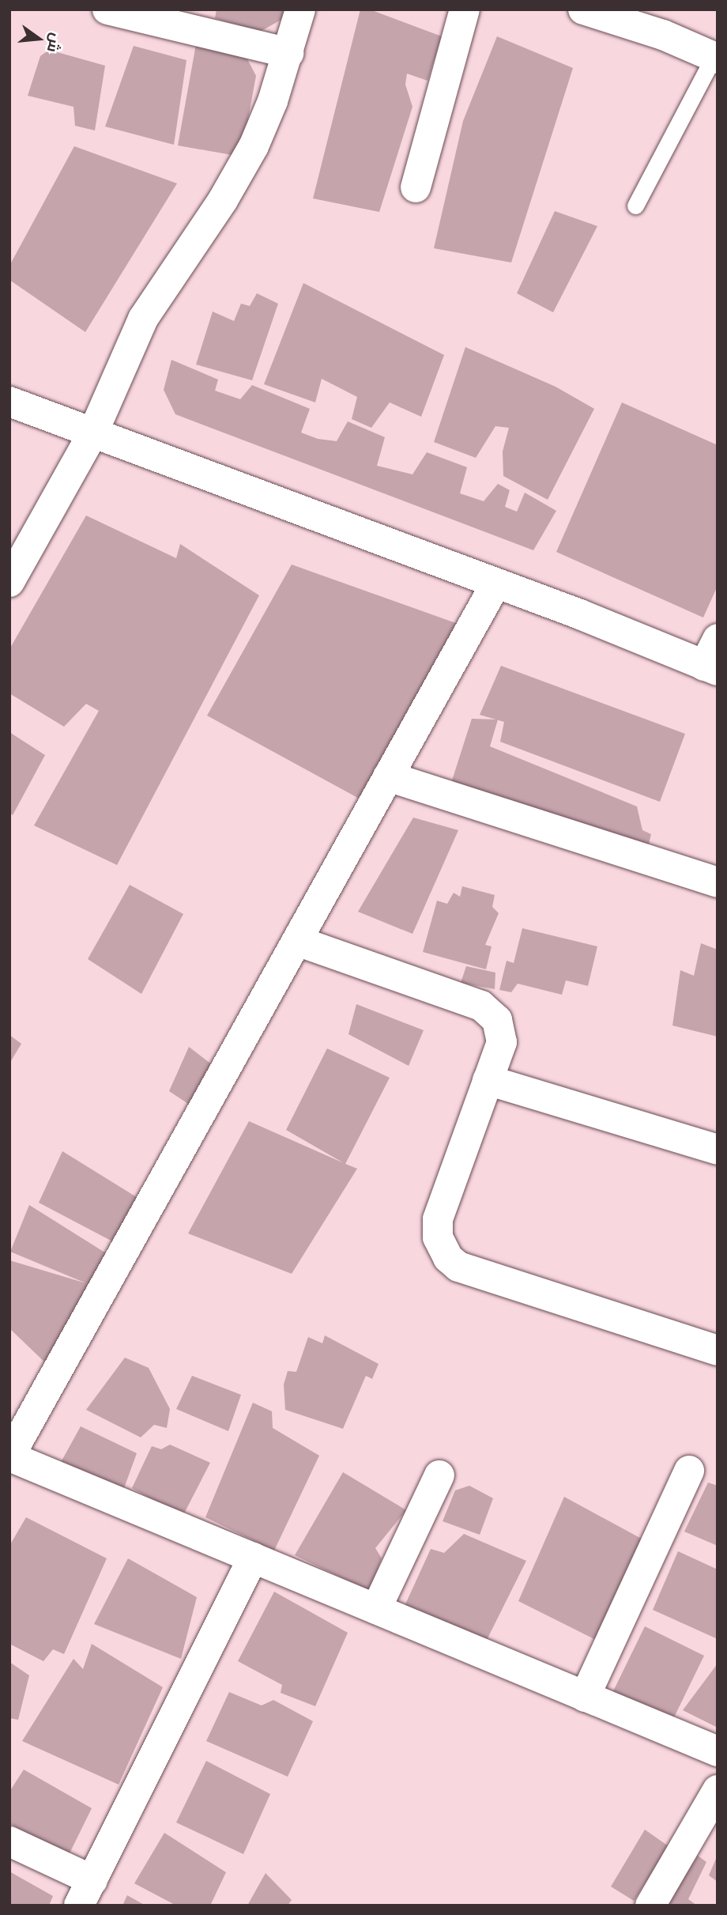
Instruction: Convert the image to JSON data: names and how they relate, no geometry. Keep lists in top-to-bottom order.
{
  "north": "right"
}
